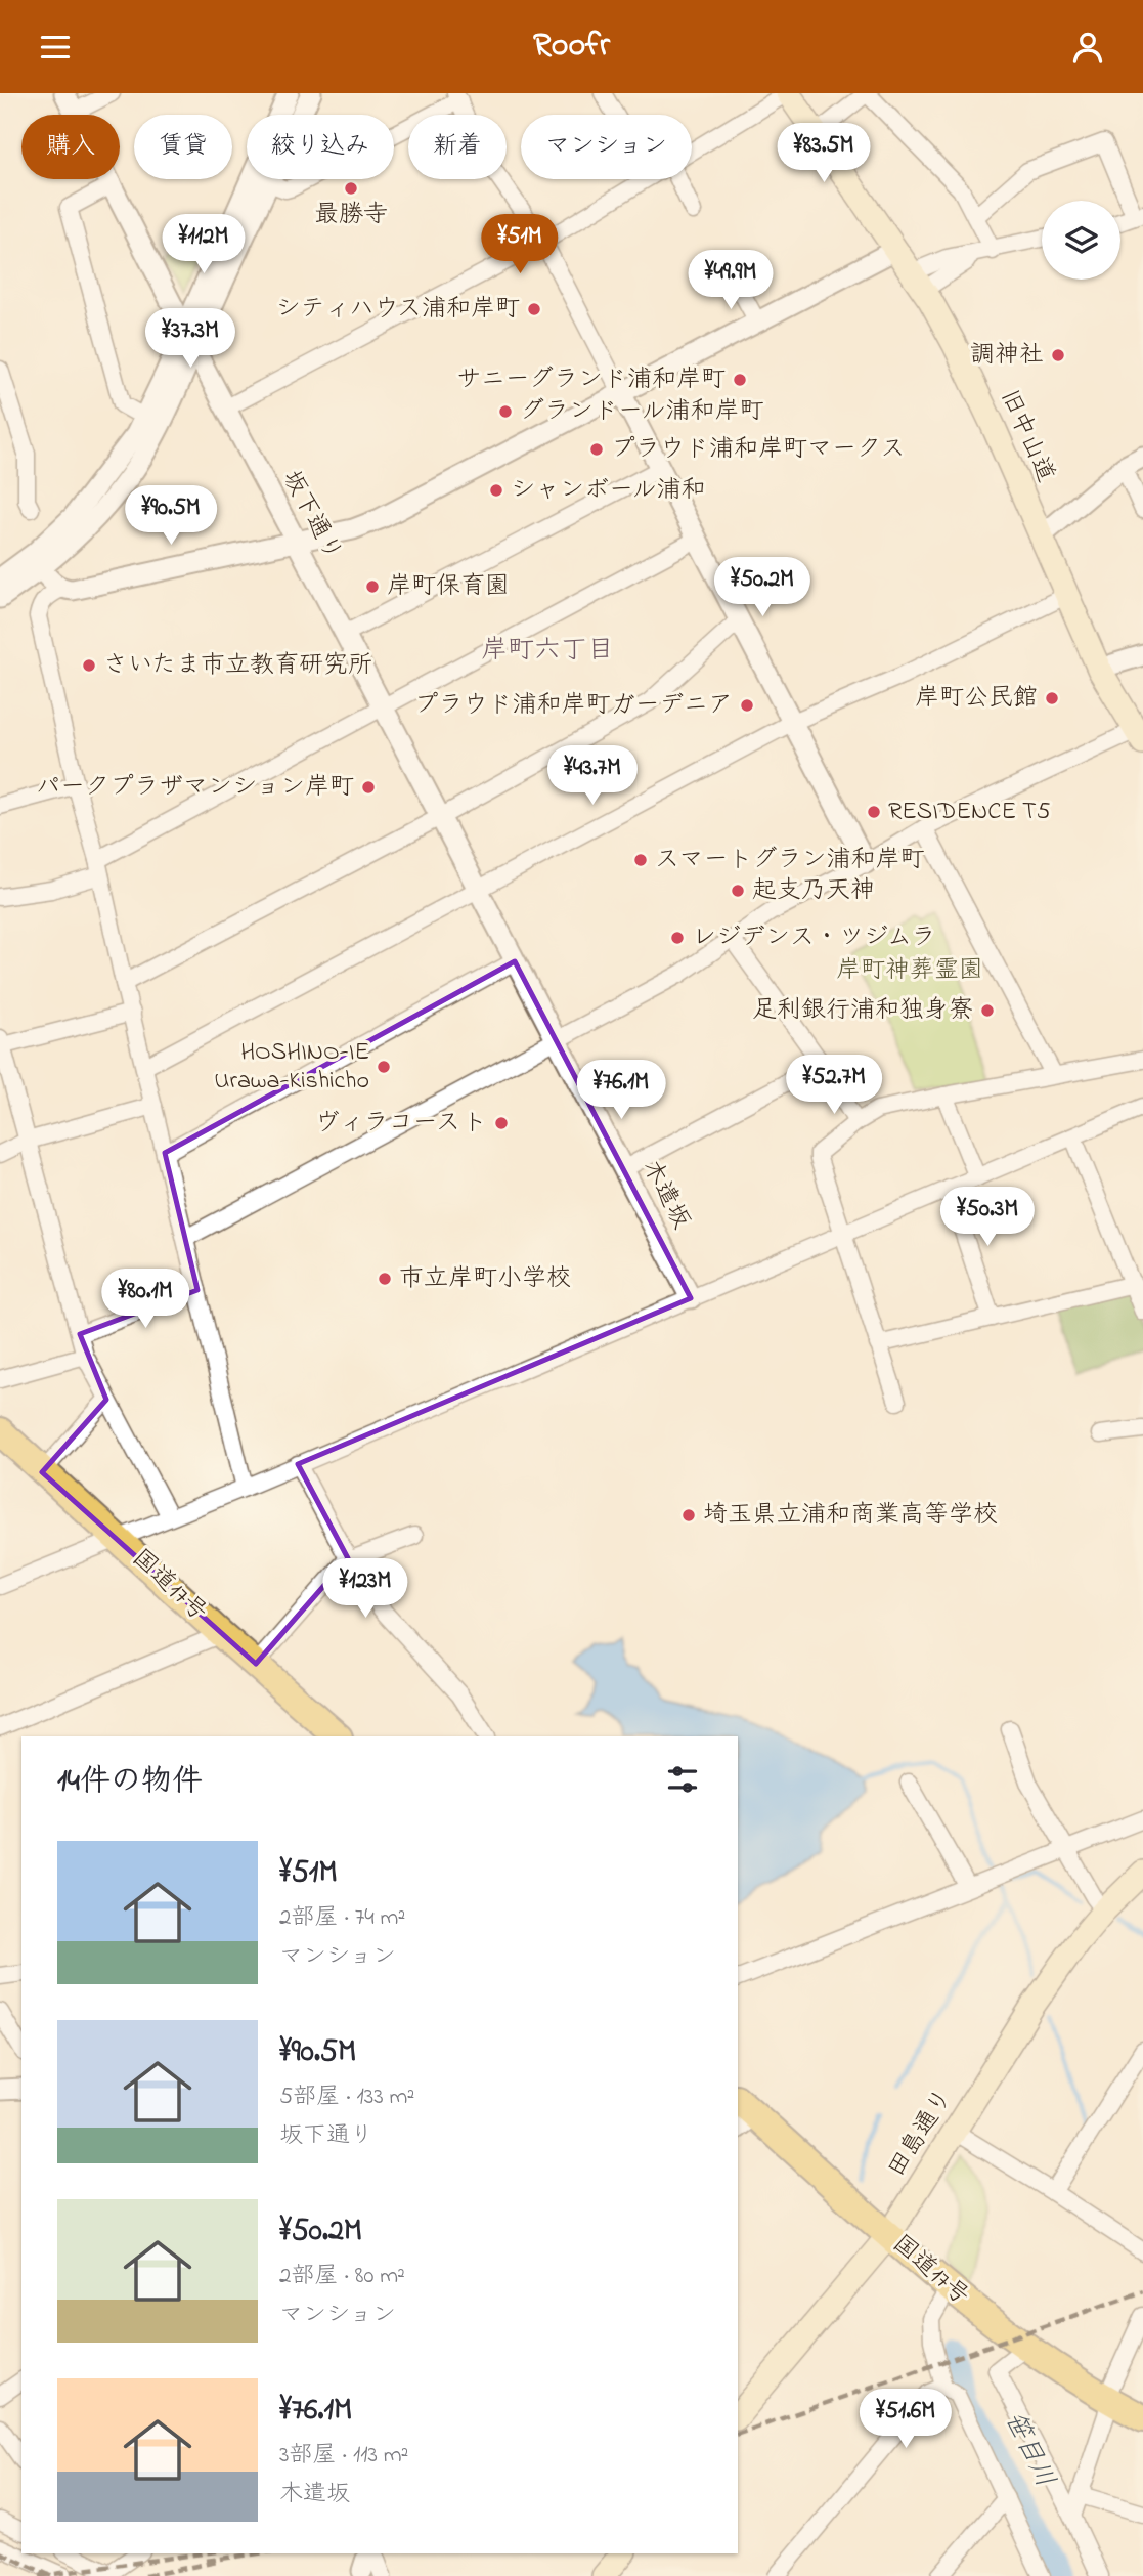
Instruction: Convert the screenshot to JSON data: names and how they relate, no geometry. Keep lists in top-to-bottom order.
{
  "streets": {
    "highway": ["国道17号"],
    "main road": ["旧中山道", "田島通り"],
    "street": ["坂下通り", "木遣坂"]
  },
  "crossings": [
    ["坂下通り", "木遣坂"],
    ["国道17号", "田島通り"]
  ],
  "districts": ["岸町六丁目"],
  "water": ["笹目川"],
  "parks": ["岸町神葬霊園"],
  "places": [
    "最勝寺",
    "シティハウス浦和岸町",
    "調神社",
    "サニーグランド浦和岸町",
    "グランドール浦和岸町",
    "プラウド浦和岸町マークス",
    "シャンボール浦和",
    "岸町保育園",
    "さいたま市立教育研究所",
    "岸町公民館",
    "プラウド浦和岸町ガーデニア",
    "パークプラザマンション岸町",
    "RESIDENCE T5",
    "スマートグラン浦和岸町",
    "起支乃天神",
    "レジデンス・ツジムラ",
    "足利銀行浦和独身寮",
    "HOSHINO-IE Urawa-Kishicho",
    "ヴィラコースト",
    "市立岸町小学校",
    "埼玉県立浦和商業高等学校"
  ],
  "page": {
    "header": "Roofr",
    "chip": [
      "購入",
      "賃貸",
      "絞り込み",
      "新着",
      "マンション"
    ],
    "price": [
      "¥83.5M",
      "¥112M",
      "¥51M",
      "¥49.9M",
      "¥37.3M",
      "¥90.5M",
      "¥50.2M",
      "¥43.7M",
      "¥52.7M",
      "¥76.1M",
      "¥50.3M",
      "¥80.1M",
      "¥123M",
      "¥51.6M"
    ],
    "heading": "14件の物件",
    "list": [
      {
        "name": "¥51M",
        "note": "2部屋 · 74 m² · マンション"
      },
      {
        "name": "¥90.5M",
        "note": "5部屋 · 133 m² · 坂下通り"
      },
      {
        "name": "¥50.2M",
        "note": "2部屋 · 80 m² · マンション"
      },
      {
        "name": "¥76.1M",
        "note": "3部屋 · 113 m² · 木遣坂"
      }
    ]
  }
}
